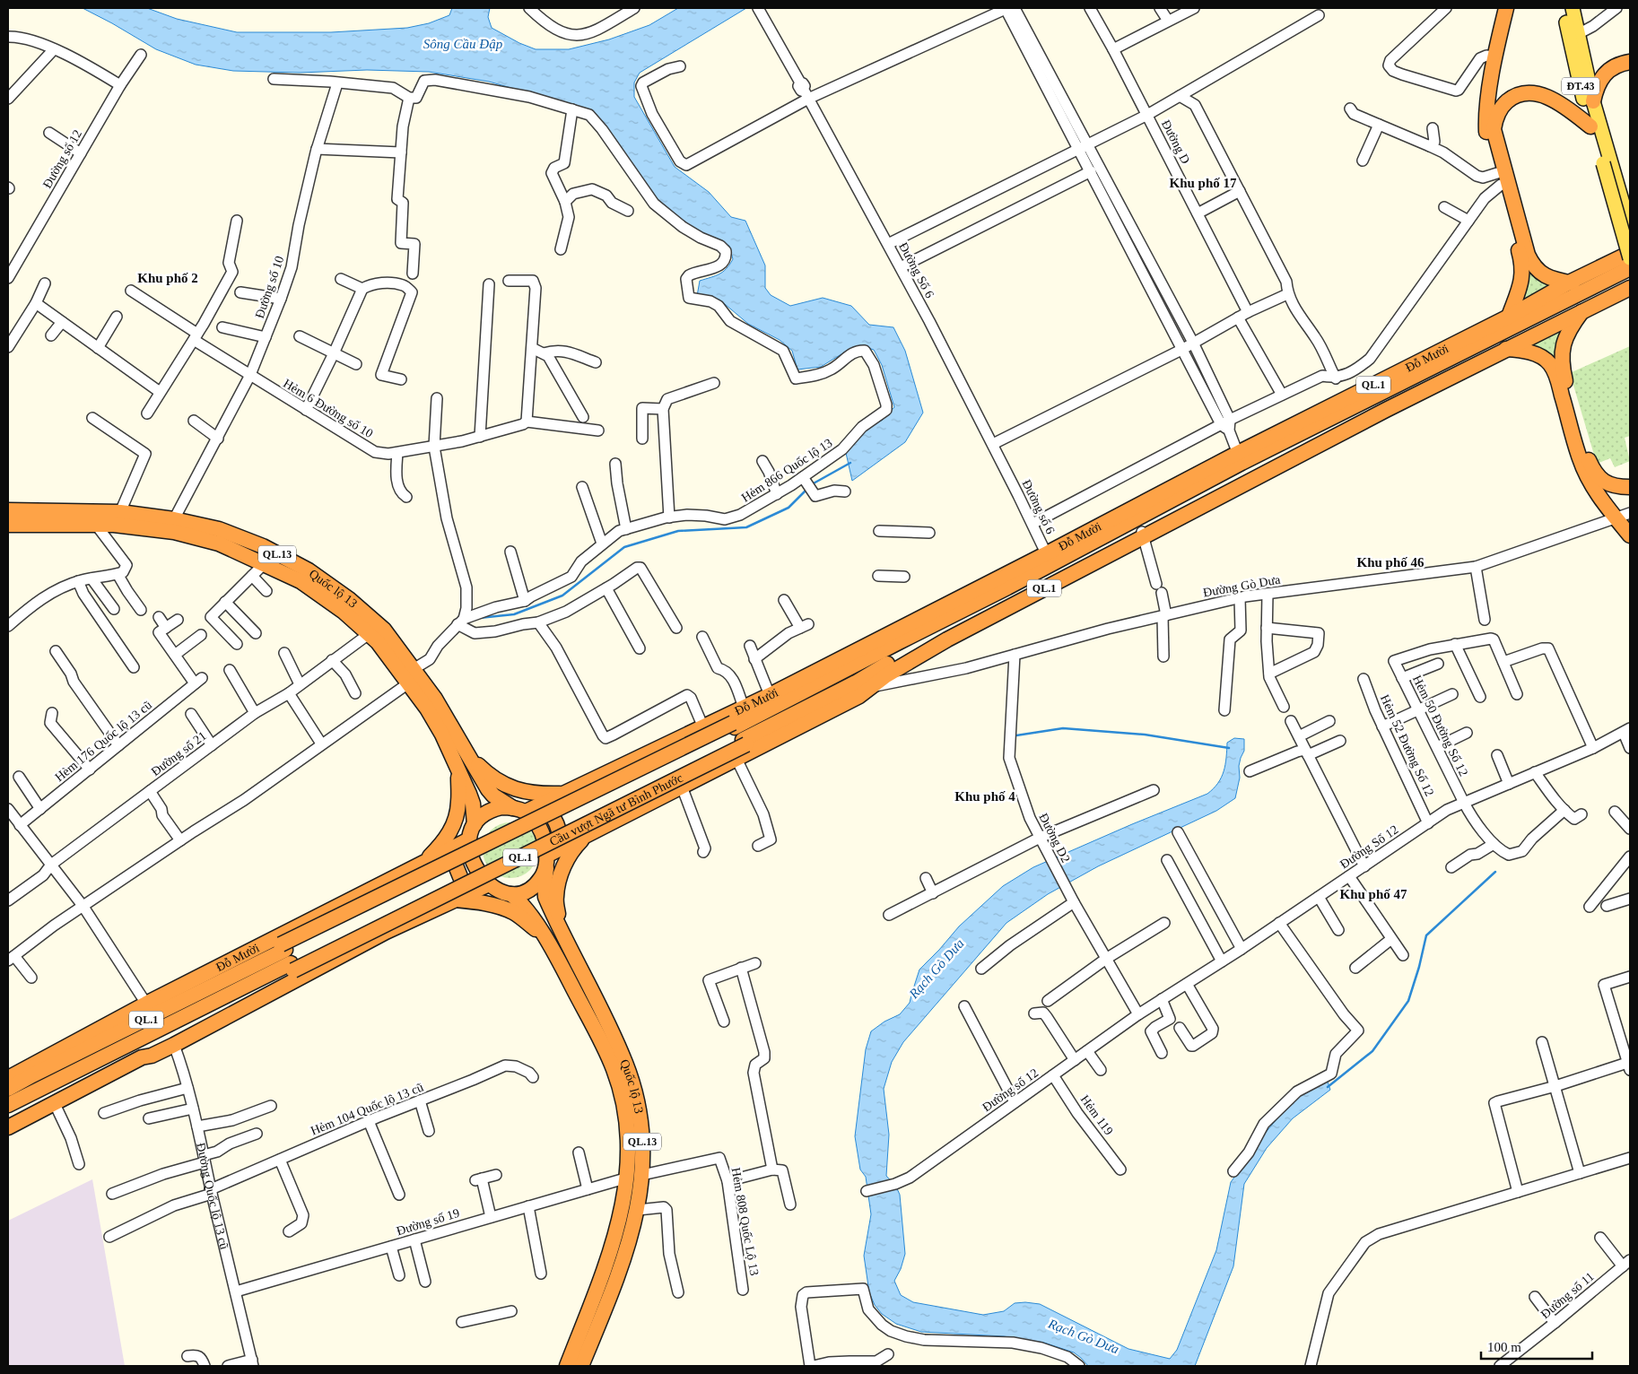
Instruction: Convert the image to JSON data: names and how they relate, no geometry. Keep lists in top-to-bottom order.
{
  "streets": {
    "highway": [
      "Đỗ Mười",
      "QL.1",
      "QL.13",
      "Quốc lộ 13",
      "Cầu vượt Ngã tư Bình Phước"
    ],
    "main road": ["ĐT.43"],
    "street": [
      "Đường D",
      "Đường số 12",
      "Đường Số 6",
      "Đường số 10",
      "Hẻm 6 Đường số 10",
      "Hẻm 866 Quốc lộ 13",
      "Đường số 6",
      "Đường Gò Dưa",
      "Hẻm 50 Đường Số 12",
      "Hèm 176 Quốc lộ 13 cũ",
      "Hẻm 52 Đường Số 12",
      "Đường số 21",
      "Đường D2",
      "Đường Số 12",
      "Hẻm 104 Quốc lộ 13 cũ",
      "Hẻm 119",
      "Đường Quốc lộ 13 cũ",
      "Đường số 19",
      "Hẻm 808 Quốc Lộ 13",
      "Đường số 11"
    ]
  },
  "crossings": [
    ["Đường số 12", "Đường D2"],
    ["Đường số 12", "Đường Số 12"],
    ["Đường số 12", "Hẻm 119"],
    ["Đường Số 6", "Đường số 6"],
    ["Đường số 10", "Hẻm 6 Đường số 10"],
    ["Đường số 10", "Quốc lộ 13"],
    ["Đỗ Mười", "QL.1"],
    ["Đỗ Mười", "Đường số 6"],
    ["Đỗ Mười", "QL.13"],
    ["Đỗ Mười", "Đường Gò Dưa"],
    ["Đỗ Mười", "Quốc lộ 13"],
    ["Đỗ Mười", "Cầu vượt Ngã tư Bình Phước"],
    ["QL.1", "QL.13"],
    ["QL.1", "Quốc lộ 13"],
    ["QL.1", "Cầu vượt Ngã tư Bình Phước"],
    ["QL.1", "Đường Quốc lộ 13 cũ"],
    ["Hẻm 866 Quốc lộ 13", "Quốc lộ 13"],
    ["QL.13", "Quốc lộ 13"],
    ["Đường Gò Dưa", "Đường D2"],
    ["Quốc lộ 13", "Đường số 21"],
    ["Quốc lộ 13", "Đường số 19"],
    ["Quốc lộ 13", "Hẻm 808 Quốc Lộ 13"],
    ["Hẻm 50 Đường Số 12", "Đường Số 12"],
    ["Hẻm 52 Đường Số 12", "Đường Số 12"],
    ["Cầu vượt Ngã tư Bình Phước", "Đường Quốc lộ 13 cũ"],
    ["Đường D2", "Đường Số 12"],
    ["Hẻm 104 Quốc lộ 13 cũ", "Đường Quốc lộ 13 cũ"],
    ["Đường Quốc lộ 13 cũ", "Đường số 19"],
    ["Đường số 19", "Hẻm 808 Quốc Lộ 13"]
  ],
  "districts": [
    "Khu phố 17",
    "Khu phố 2",
    "Khu phố 46",
    "Khu phố 4",
    "Khu phố 47"
  ],
  "water": ["Sông Cầu Đập", "Rạch Gò Dưa"],
  "scale_bar": "100 m"
}
